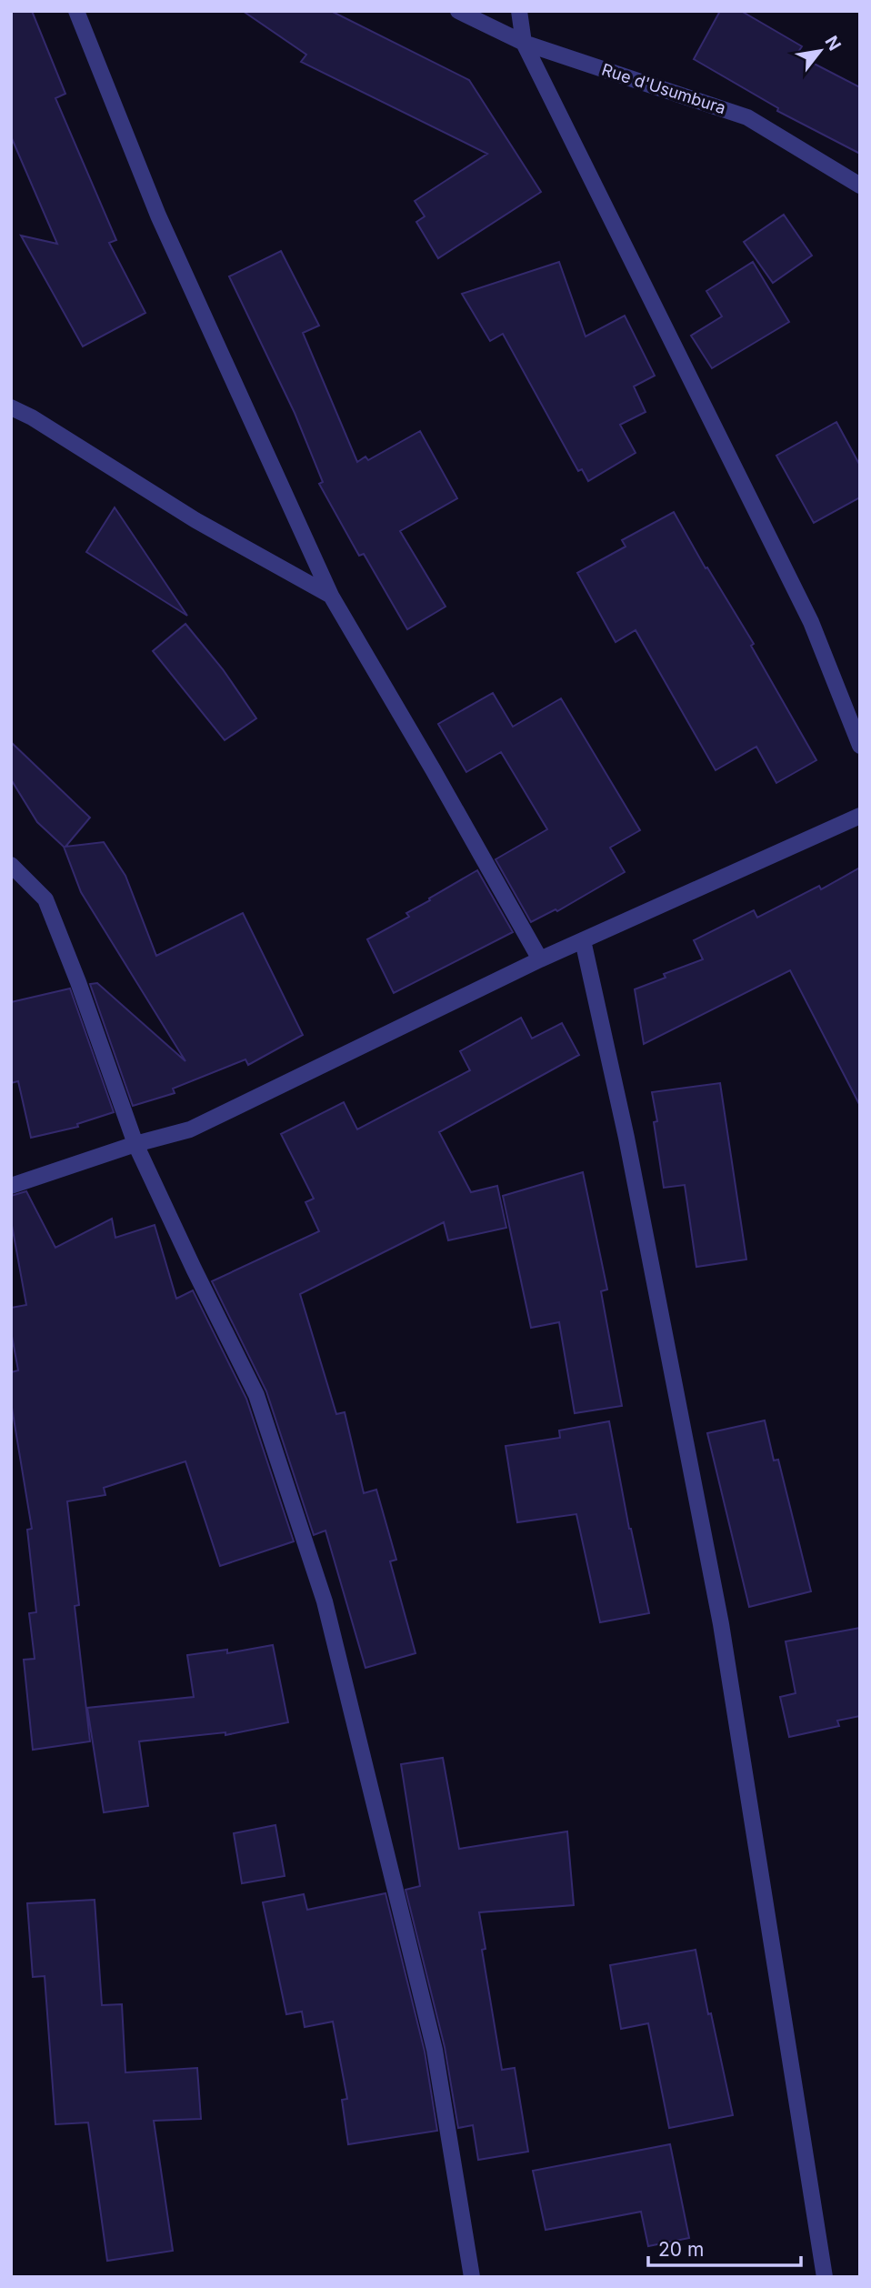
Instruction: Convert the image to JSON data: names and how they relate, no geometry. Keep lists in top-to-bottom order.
{
  "streets": {
    "street": ["Rue d'Usumbura"]
  },
  "scale_bar": "20 m",
  "north": "top right"
}
